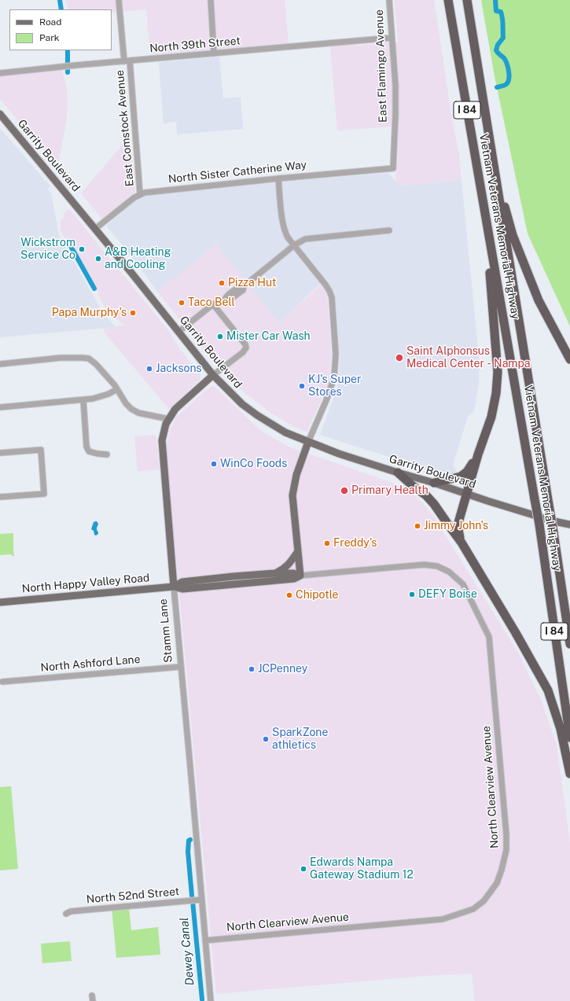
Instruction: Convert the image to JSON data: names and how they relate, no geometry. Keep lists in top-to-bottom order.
{
  "streets": {
    "highway": ["I 84", "Vietnam Veterans Memorial Highway"],
    "main road": ["Garrity Boulevard", "North Happy Valley Road", "Stamm Lane"],
    "street": [
      "North 39th Street",
      "East Flamingo Avenue",
      "East Comstock Avenue",
      "North Sister Catherine Way",
      "North Ashford Lane",
      "North Clearview Avenue",
      "North 52nd Street"
    ]
  },
  "crossings": [
    ["North 39th Street", "East Flamingo Avenue"],
    ["North 39th Street", "East Comstock Avenue"],
    ["East Flamingo Avenue", "North Sister Catherine Way"],
    ["East Comstock Avenue", "North Sister Catherine Way"],
    ["Garrity Boulevard", "North Sister Catherine Way"],
    ["Garrity Boulevard", "Stamm Lane"],
    ["North Happy Valley Road", "Stamm Lane"],
    ["North Happy Valley Road", "North Clearview Avenue"],
    ["Stamm Lane", "North Ashford Lane"],
    ["Stamm Lane", "North Clearview Avenue"],
    ["Stamm Lane", "North 52nd Street"]
  ],
  "water": ["Dewey Canal"],
  "places": [
    "Wickstrom Service Co",
    "A&B Heating and Cooling",
    "Pizza Hut",
    "Taco Bell",
    "Papa Murphy's",
    "Mister Car Wash",
    "Saint Alphonsus Medical Center - Nampa",
    "Jacksons",
    "KJ's Super Stores",
    "WinCo Foods",
    "Primary Health",
    "Jimmy John's",
    "Freddy's",
    "DEFY Boise",
    "Chipotle",
    "JCPenney",
    "SparkZone athletics",
    "Edwards Nampa Gateway Stadium 12"
  ],
  "legend": ["Road", "Park"]
}
